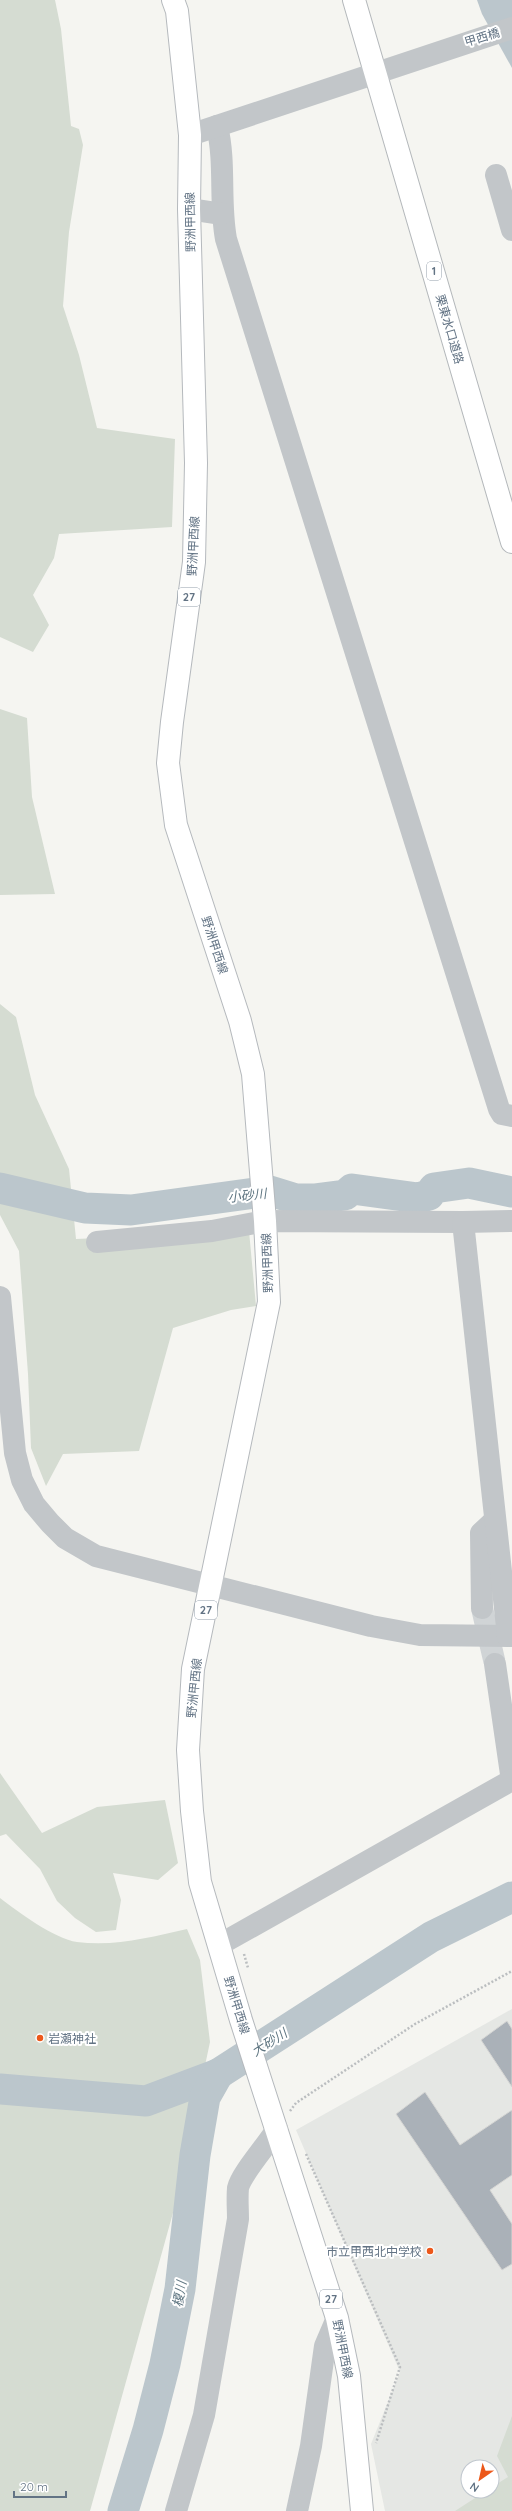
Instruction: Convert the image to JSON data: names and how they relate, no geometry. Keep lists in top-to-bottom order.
{
  "streets": {
    "main road": [
      "野洲甲西線",
      "1",
      "栗東水口道路",
      "27"
    ],
    "street": ["甲西橋"]
  },
  "crossings": [
    ["甲西橋", "野洲甲西線"],
    ["甲西橋", "栗東水口道路"]
  ],
  "water": ["小砂川", "大砂川", "榎川"],
  "places": ["岩瀬神社", "市立甲西北中学校"],
  "scale_bar": "20 m",
  "north": "bottom left"
}
